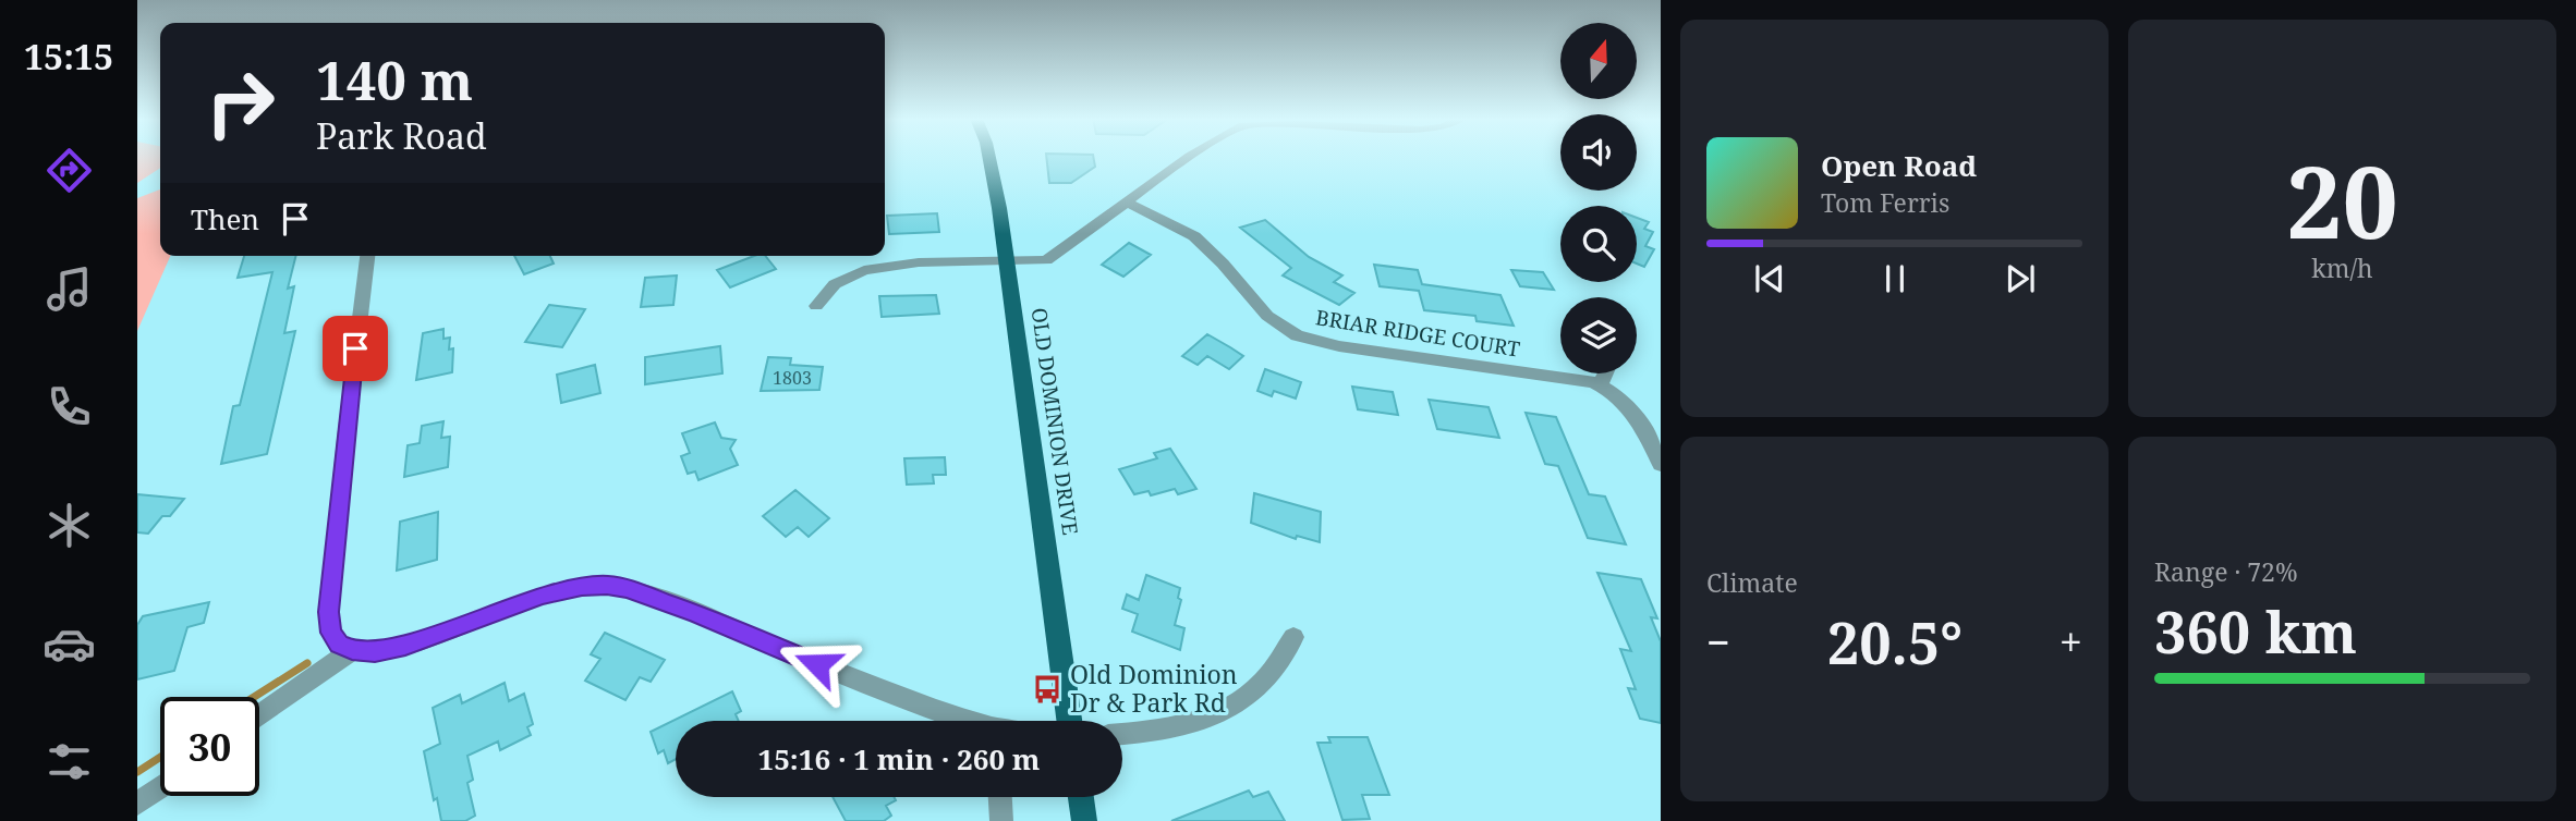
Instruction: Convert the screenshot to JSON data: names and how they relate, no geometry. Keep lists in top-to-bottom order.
{
  "streets": {
    "main road": ["OLD DOMINION DRIVE"],
    "street": ["BRIAR RIDGE COURT"]
  },
  "places": {
    "bus stop": ["Old Dominion Dr & Park Rd"]
  },
  "house_numbers": ["1803"],
  "north": "top",
  "page": {
    "tabs": "15:15",
    "tile": [
      ["20", "km/h"],
      "Climate",
      ["Range · 72%", "360 km"]
    ],
    "turn": ["140 m", "Park Road"],
    "song": ["Open Road", "Tom Ferris"],
    "then": "Then",
    "heat": ["−", "20.5°", "+"],
    "limit": "30",
    "trip": "15:16 · 1 min · 260 m"
  }
}
